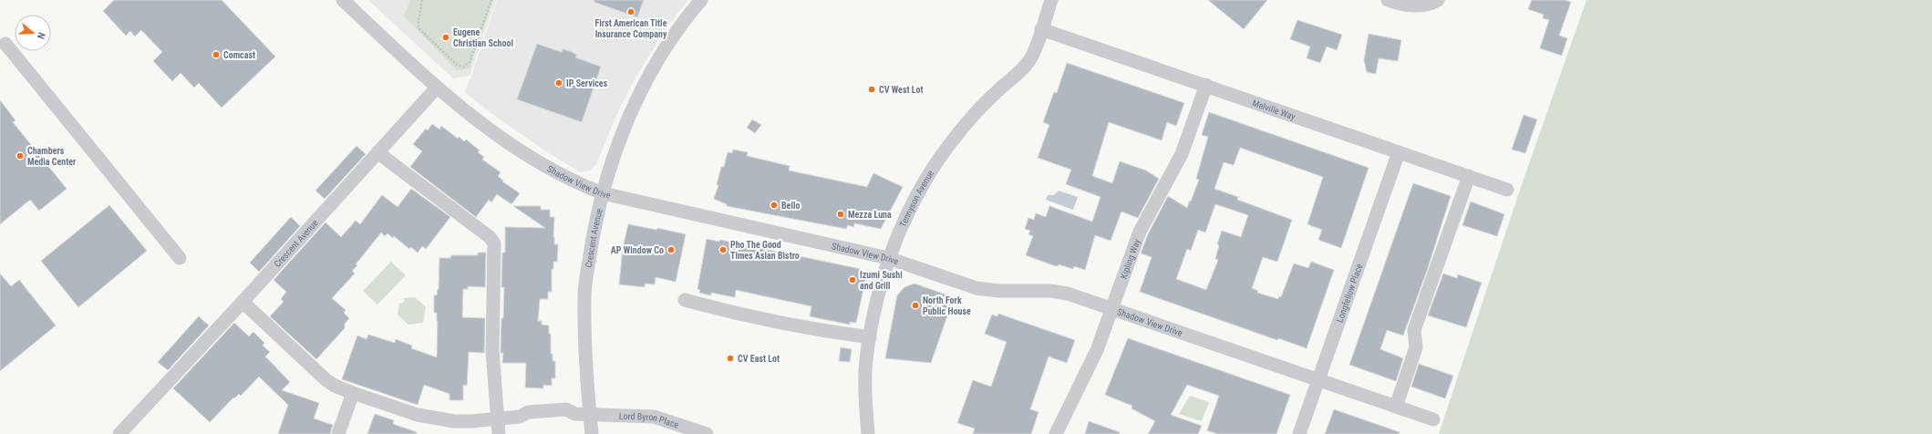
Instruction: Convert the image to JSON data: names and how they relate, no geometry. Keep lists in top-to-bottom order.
{
  "streets": {
    "street": [
      "Melville Way",
      "Shadow View Drive",
      "Tennyson Avenue",
      "Crescent Avenue",
      "Kipling Way",
      "Longfellow Place",
      "Lord Byron Place"
    ]
  },
  "crossings": [
    ["Melville Way", "Tennyson Avenue"],
    ["Melville Way", "Kipling Way"],
    ["Melville Way", "Longfellow Place"],
    ["Shadow View Drive", "Tennyson Avenue"],
    ["Shadow View Drive", "Crescent Avenue"],
    ["Shadow View Drive", "Kipling Way"],
    ["Shadow View Drive", "Longfellow Place"],
    ["Crescent Avenue", "Lord Byron Place"]
  ],
  "places": [
    "First American Title Insurance Company",
    "Eugene Christian School",
    "Comcast",
    "IP Services",
    "CV West Lot",
    "Chambers Media Center",
    "Bello",
    "Mezza Luna",
    "AP Window Co",
    "Pho The Good Times Asian Bistro",
    "Izumi Sushi and Grill",
    "North Fork Public House",
    "CV East Lot"
  ],
  "north": "right"
}
